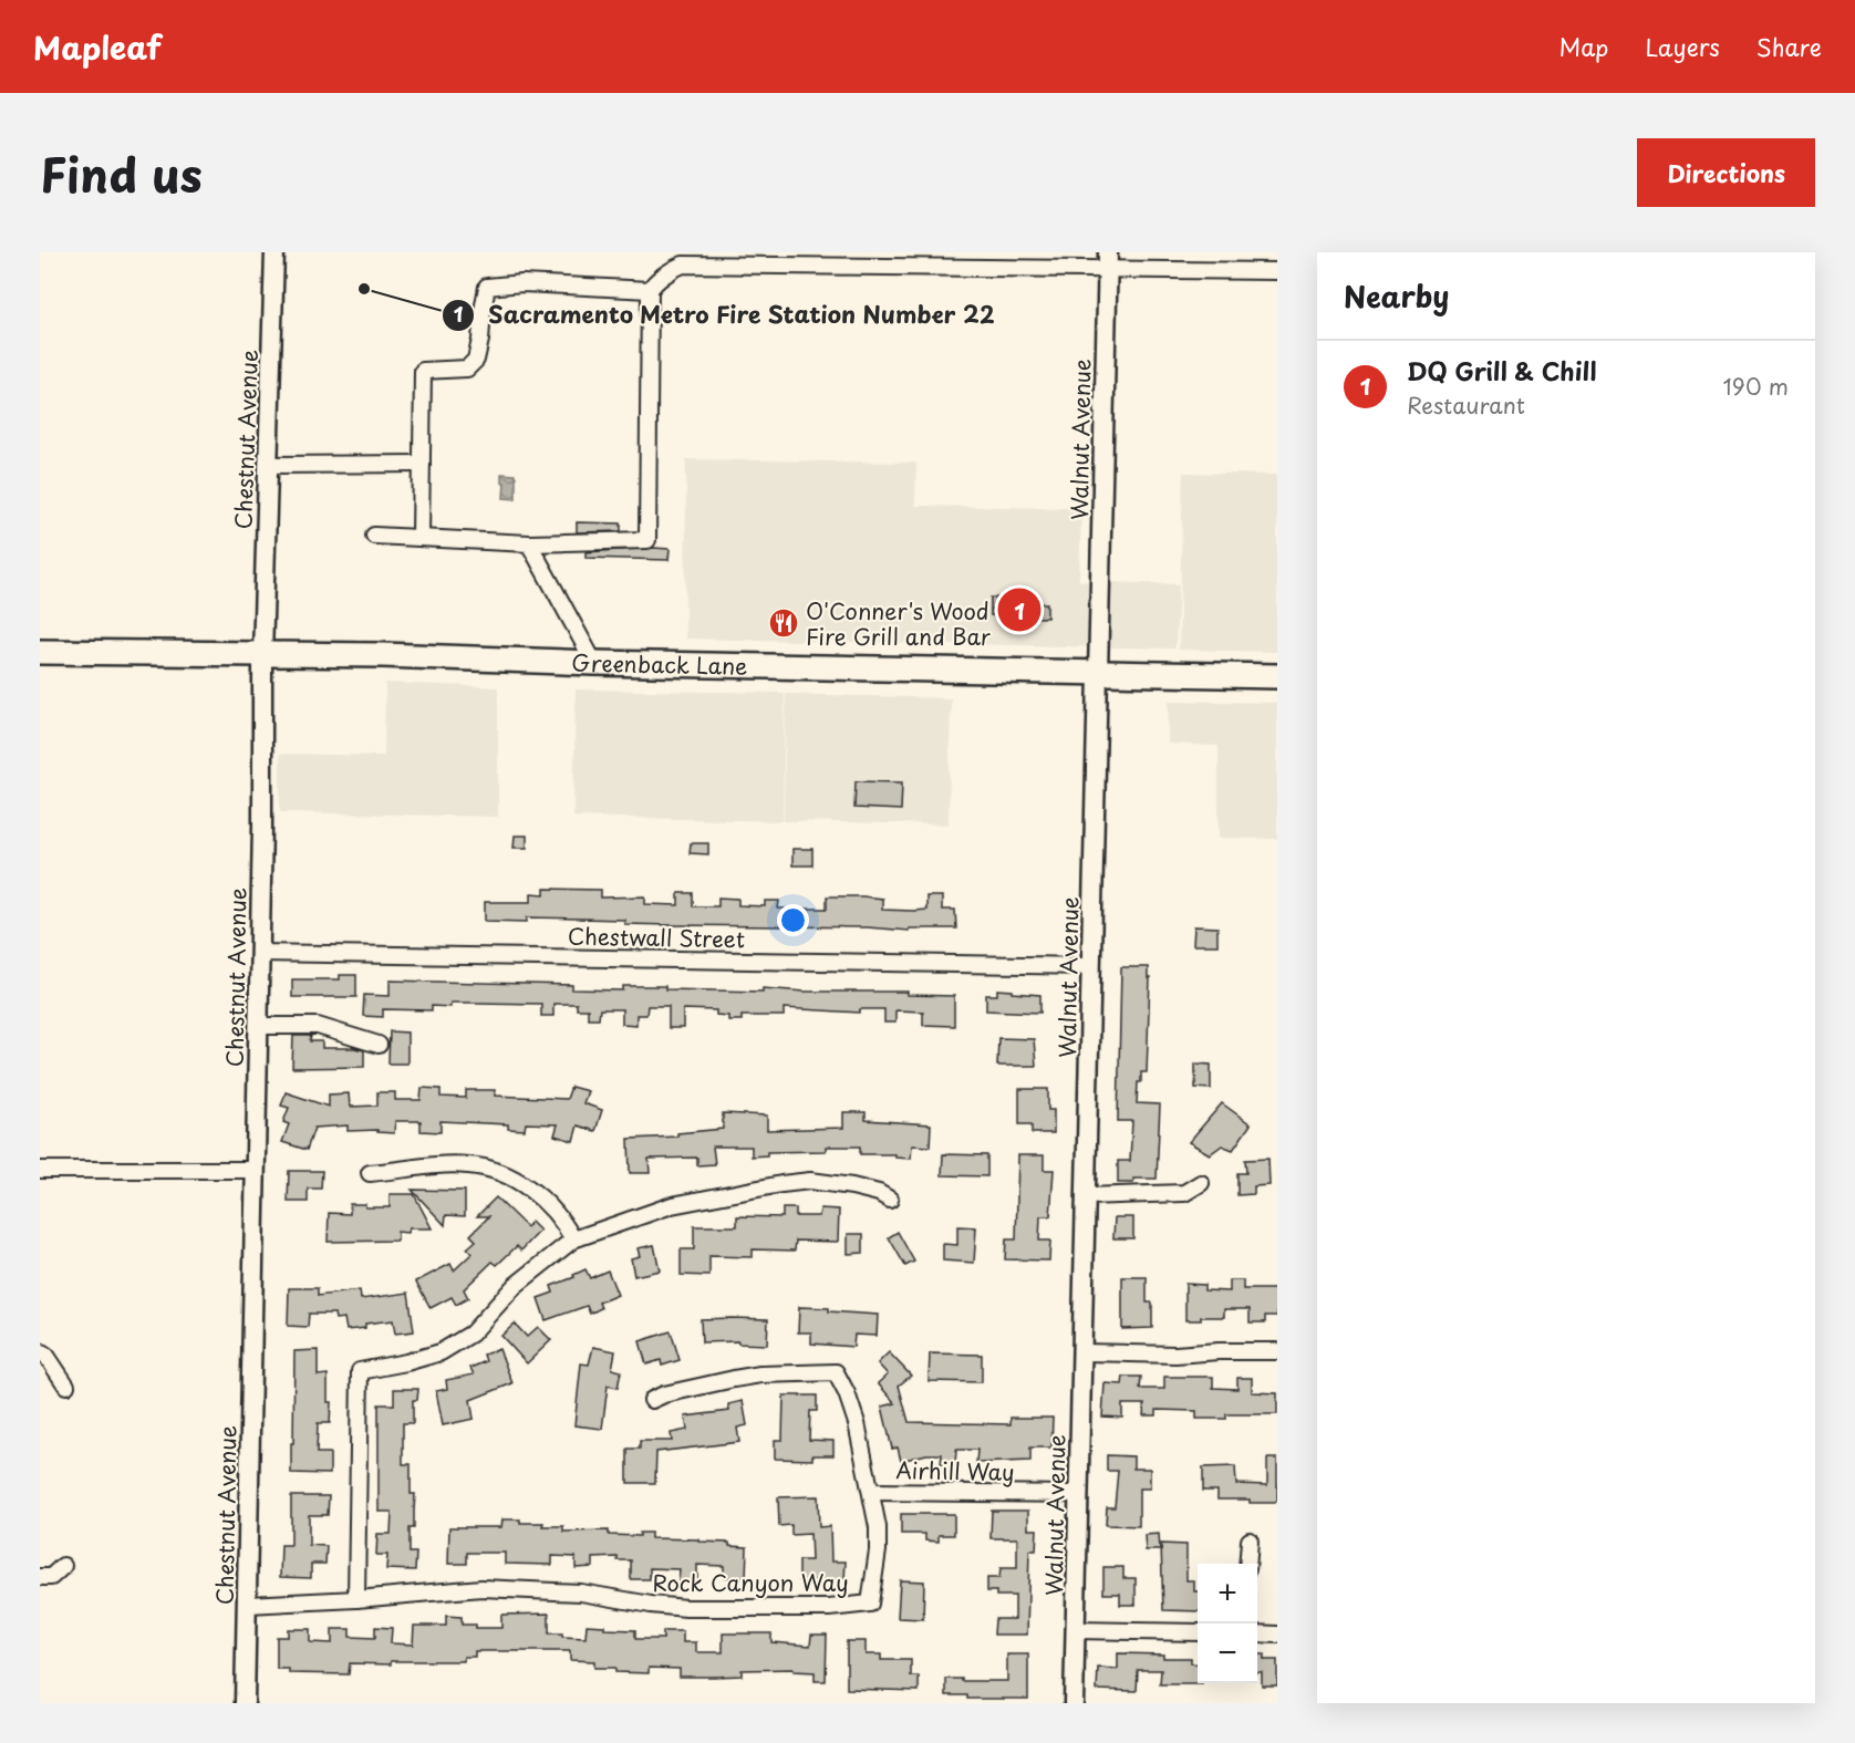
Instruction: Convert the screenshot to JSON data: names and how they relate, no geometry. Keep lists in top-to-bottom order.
{
  "streets": {
    "main road": ["Greenback Lane"],
    "street": [
      "Chestnut Avenue",
      "Walnut Avenue",
      "Chestwall Street",
      "Airhill Way",
      "Rock Canyon Way"
    ]
  },
  "crossings": [
    ["Chestnut Avenue", "Greenback Lane"],
    ["Chestnut Avenue", "Chestwall Street"],
    ["Chestnut Avenue", "Rock Canyon Way"],
    ["Walnut Avenue", "Greenback Lane"],
    ["Walnut Avenue", "Chestwall Street"],
    ["Walnut Avenue", "Airhill Way"],
    ["Airhill Way", "Rock Canyon Way"]
  ],
  "places": {
    "other": ["Sacramento Metro Fire Station Number 22"],
    "restaurant": ["O'Conner's Wood Fire Grill and Bar"]
  },
  "page": {
    "header": "Mapleaf",
    "nav": ["Map", "Layers", "Share"],
    "title": "Find us",
    "buttons": "Directions",
    "heading": "Nearby",
    "list": [
      {
        "mark": "1",
        "name": "DQ Grill & Chill",
        "note": "Restaurant",
        "value": "190 m"
      }
    ],
    "pins": "1",
    "map_buttons": ["+", "−"]
  }
}
